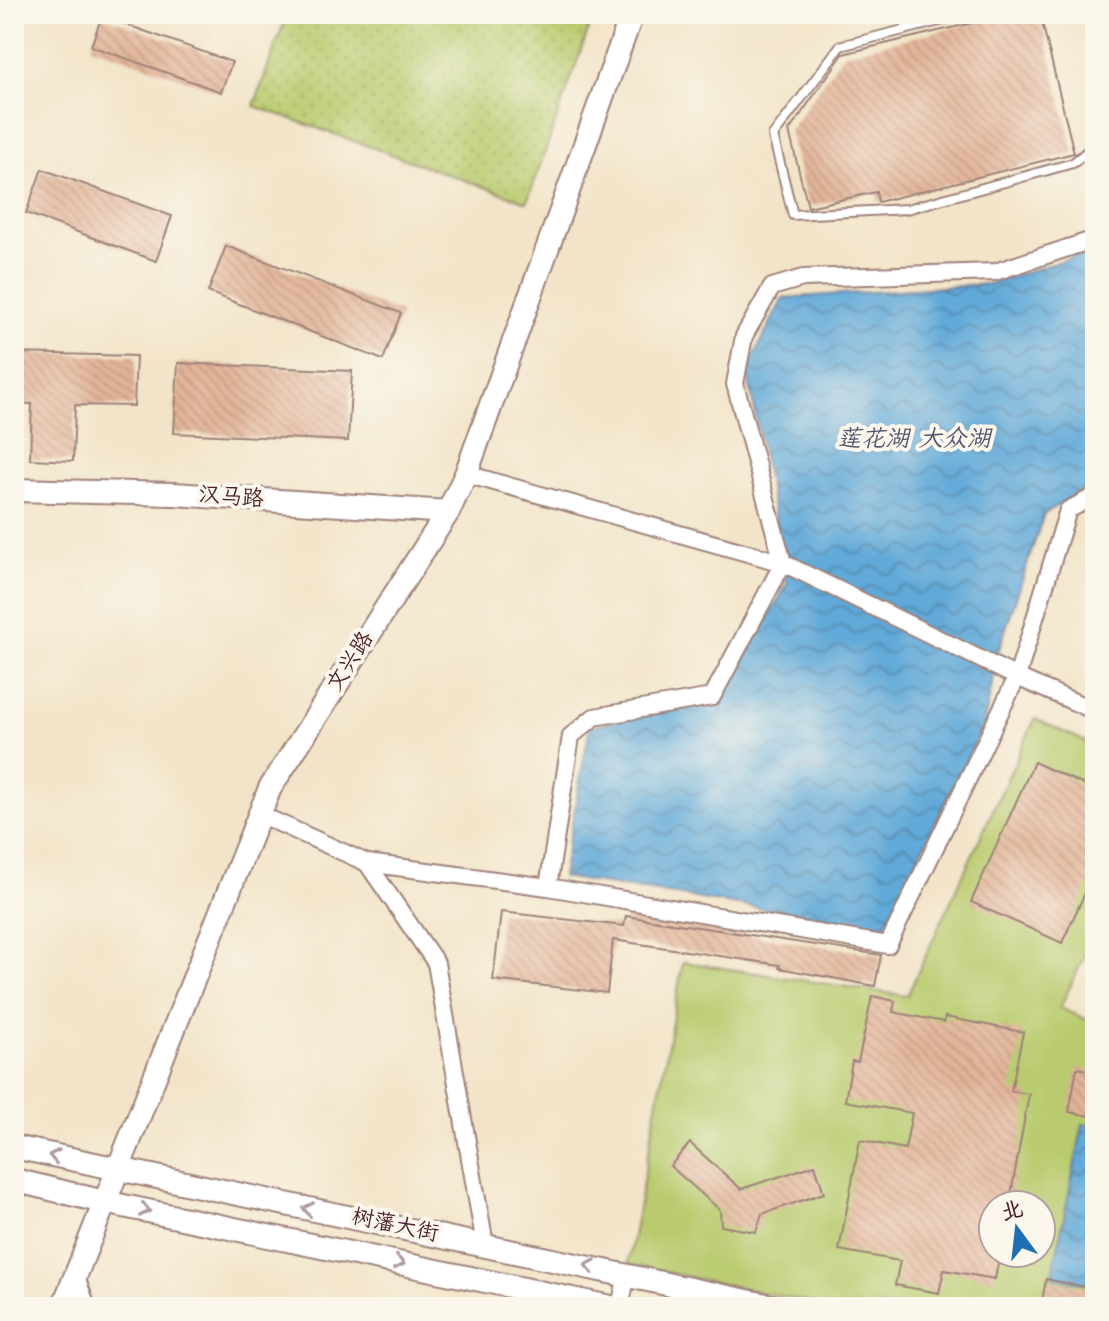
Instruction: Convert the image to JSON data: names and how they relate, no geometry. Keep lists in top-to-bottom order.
{
  "streets": {
    "street": ["汉马路", "文兴路", "树藩大街"]
  },
  "crossings": [
    ["汉马路", "文兴路"],
    ["文兴路", "树藩大街"]
  ],
  "water": ["莲花湖 大众湖"],
  "north": "top"
}
